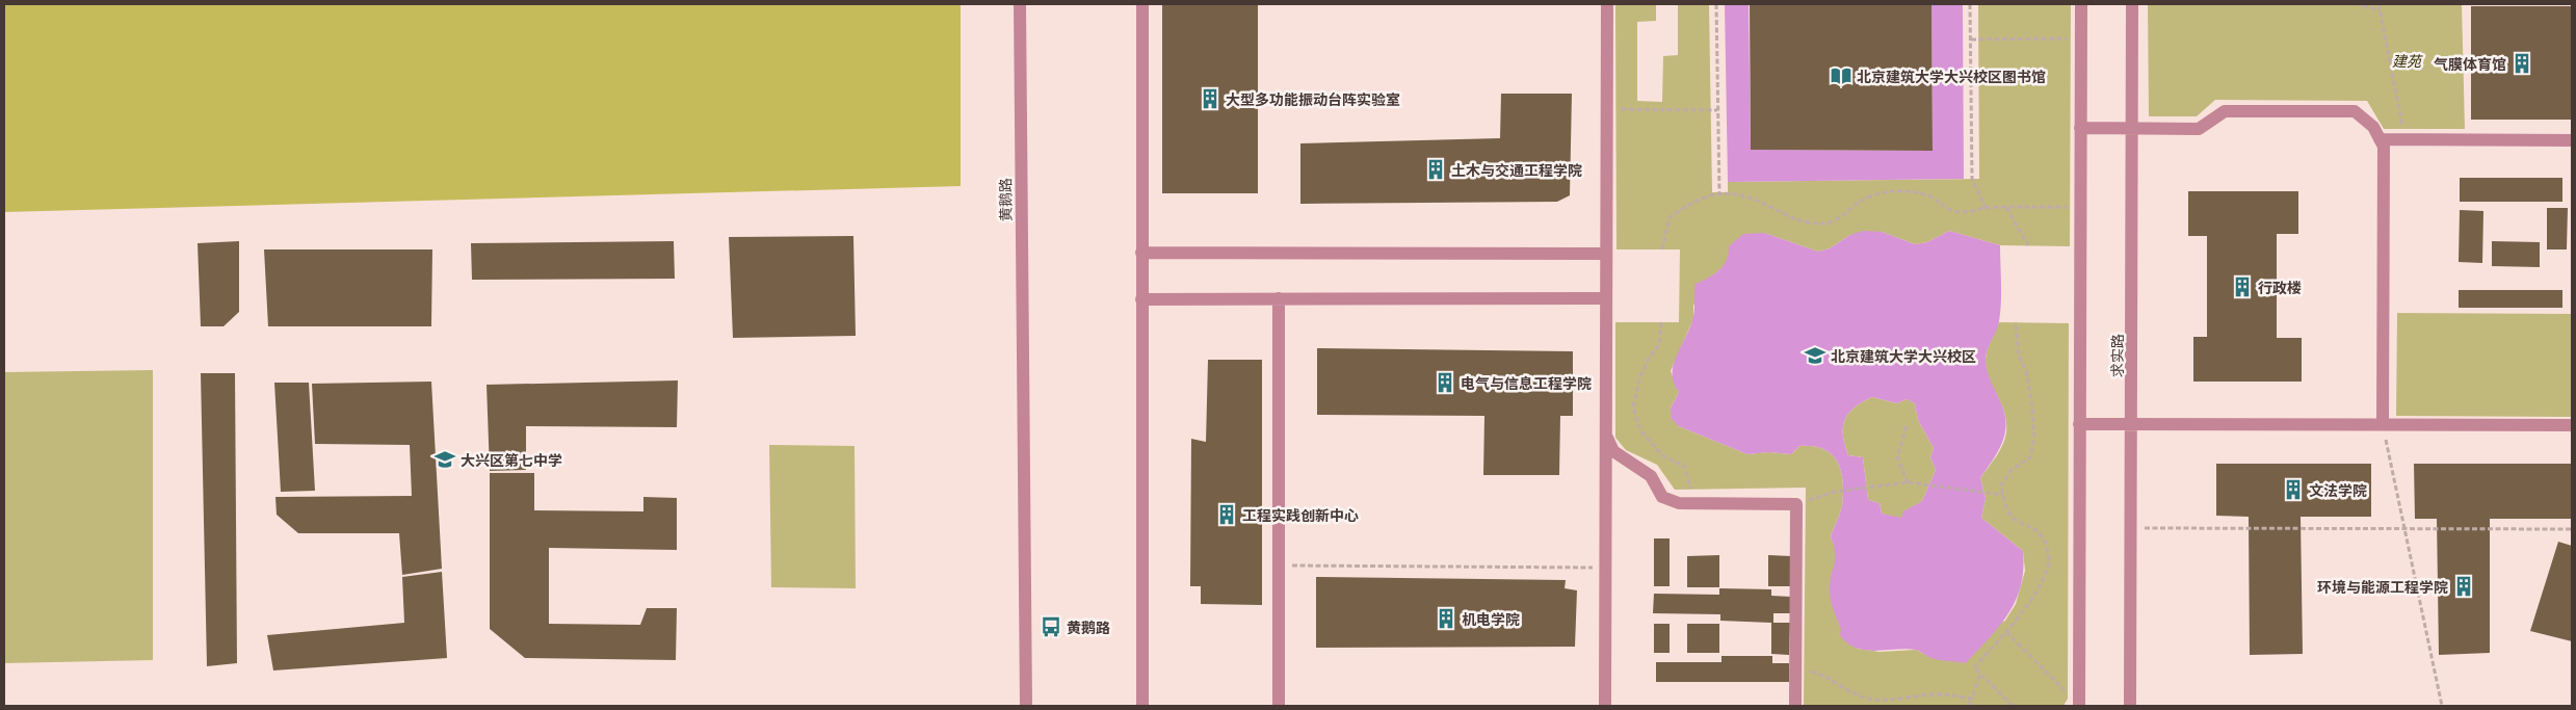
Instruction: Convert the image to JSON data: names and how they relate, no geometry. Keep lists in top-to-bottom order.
{
  "streets": {
    "street": ["黄鹅路", "求实路"]
  },
  "parks": ["建苑"],
  "places": {
    "building": [
      "气膜体育馆",
      "大型多功能振动台阵实验室",
      "土木与交通工程学院",
      "行政楼",
      "电气与信息工程学院",
      "文法学院",
      "工程实践创新中心",
      "环境与能源工程学院",
      "机电学院"
    ],
    "library": ["北京建筑大学大兴校区图书馆"],
    "school or university": ["北京建筑大学大兴校区", "大兴区第七中学"],
    "bus stop": ["黄鹅路"]
  }
}
